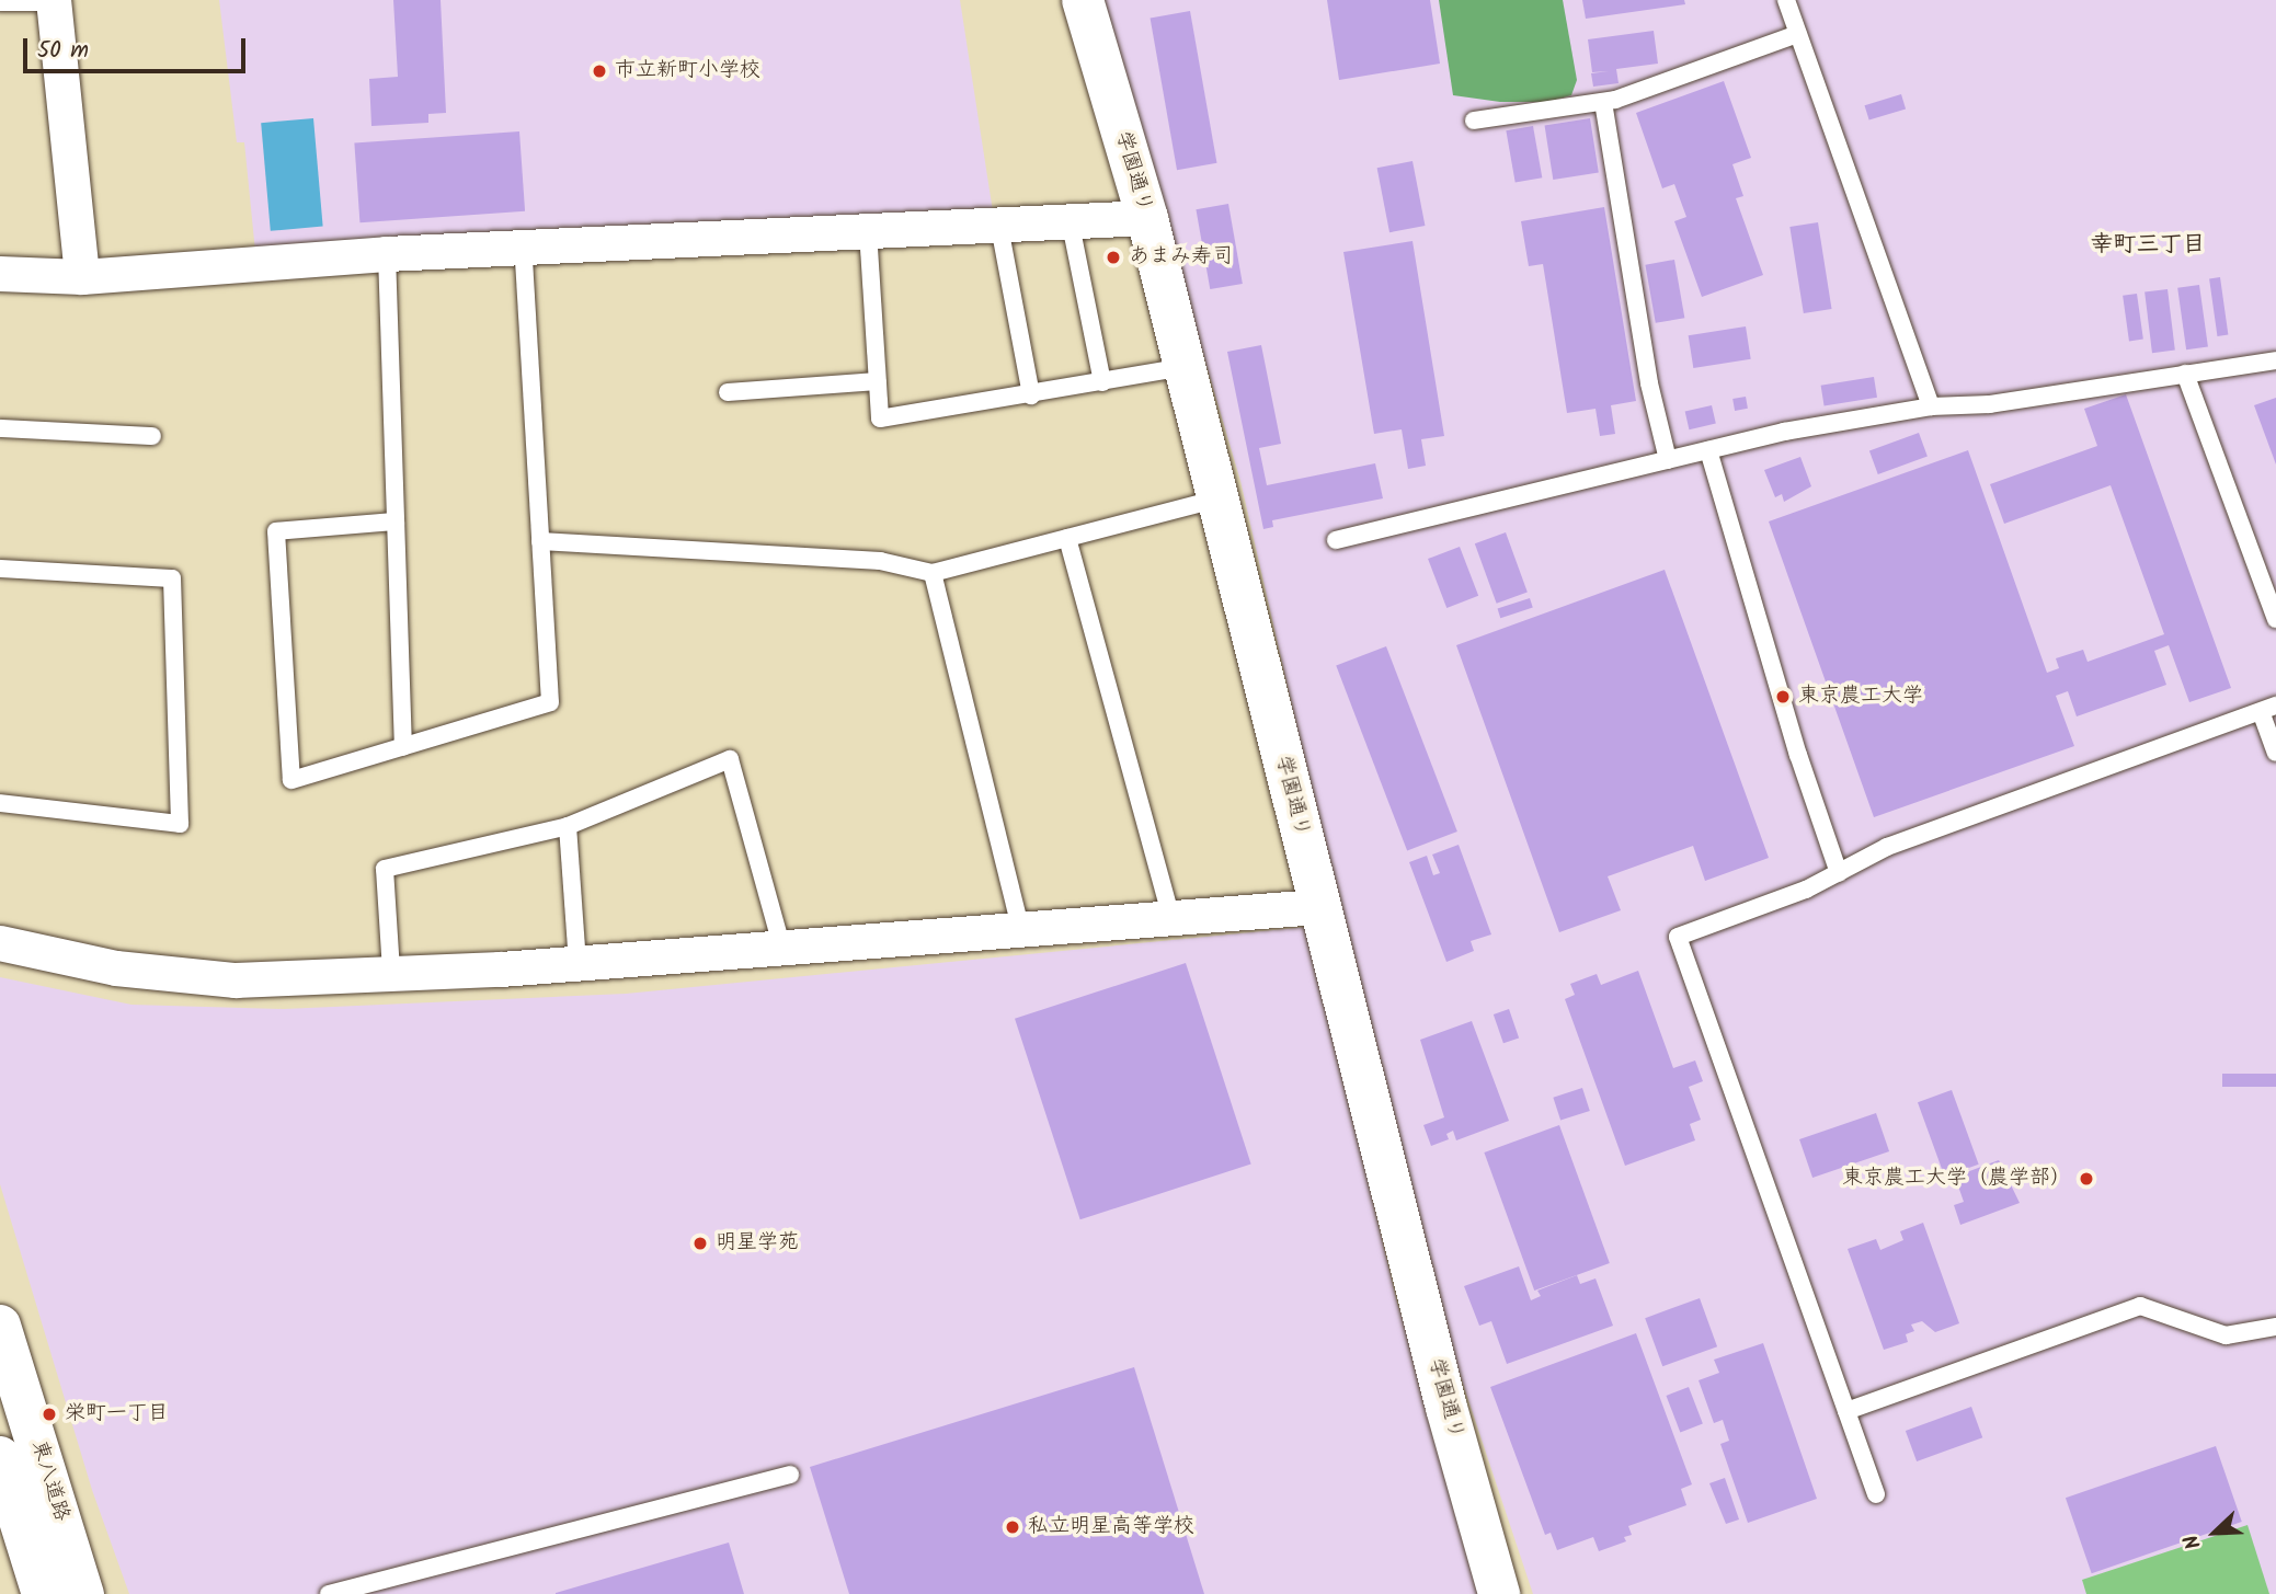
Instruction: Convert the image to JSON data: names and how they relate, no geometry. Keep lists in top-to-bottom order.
{
  "streets": {
    "street": ["学園通り", "東八道路"]
  },
  "districts": ["幸町三丁目"],
  "places": [
    "市立新町小学校",
    "あまみ寿司",
    "東京農工大学",
    "東京農工大学（農学部）",
    "明星学苑",
    "栄町一丁目",
    "私立明星高等学校"
  ],
  "scale_bar": "50 m",
  "north": "bottom left"
}
